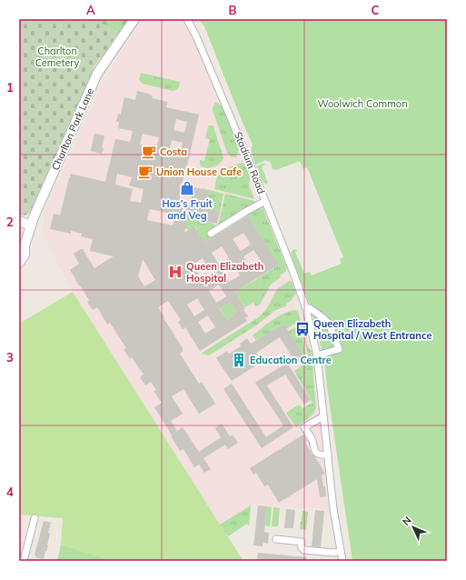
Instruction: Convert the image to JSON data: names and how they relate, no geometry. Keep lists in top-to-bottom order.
{
  "streets": {
    "street": ["Charlton Park Lane", "Stadium Road"]
  },
  "parks": ["Charlton Cemetery", "Woolwich Common"],
  "places": {
    "cafe": ["Costa", "Union House Cafe"],
    "shop": ["Has’s Fruit and Veg"],
    "hospital": ["Queen Elizabeth Hospital"],
    "bus stop": ["Queen Elizabeth Hospital / West Entrance"],
    "building": ["Education Centre"]
  },
  "north": "top left",
  "grid": {
    "columns": ["A", "B", "C"],
    "rows": [
      "1",
      "2",
      "3",
      "4"
    ]
  }
}
